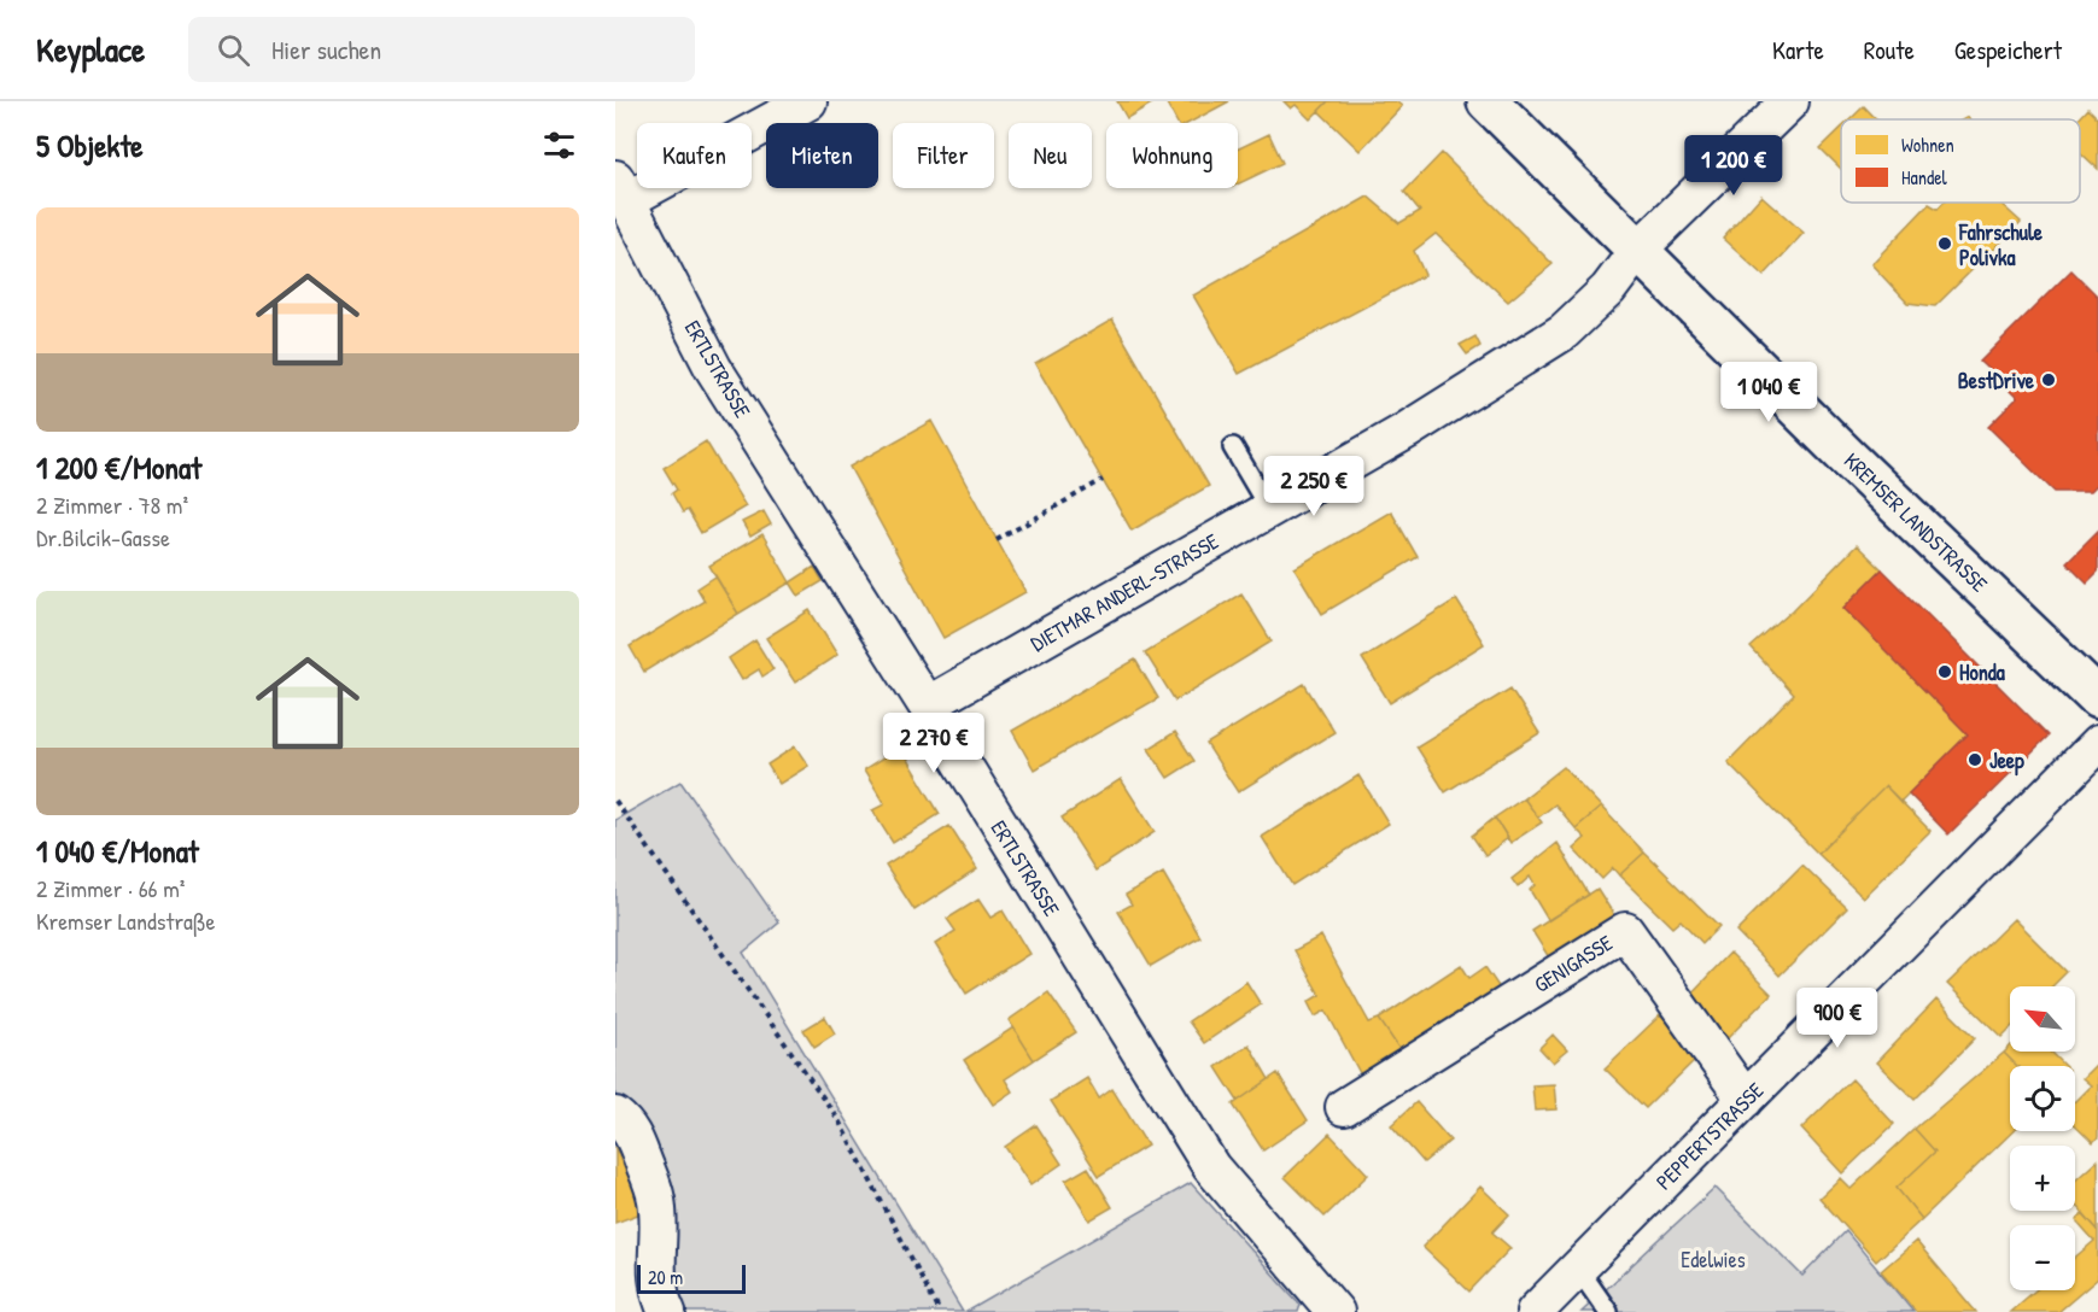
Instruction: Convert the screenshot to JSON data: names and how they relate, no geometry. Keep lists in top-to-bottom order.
{
  "streets": {
    "main road": ["KREMSER LANDSTRASSE"],
    "street": [
      "ERTLSTRASSE",
      "DIETMAR ANDERL-STRASSE",
      "GENIGASSE",
      "PEPPERTSTRASSE"
    ]
  },
  "crossings": [
    ["ERTLSTRASSE", "DIETMAR ANDERL-STRASSE"],
    ["KREMSER LANDSTRASSE", "DIETMAR ANDERL-STRASSE"],
    ["GENIGASSE", "PEPPERTSTRASSE"]
  ],
  "parks": ["Edelwies"],
  "places": [
    "Fahrschule Polivka",
    "BestDrive",
    "Honda",
    "Jeep"
  ],
  "legend": ["Wohnen", "Handel"],
  "scale_bar": "20 m",
  "north": "top left",
  "page": {
    "header": "Keyplace",
    "search": "Hier suchen",
    "nav": ["Karte", "Route", "Gespeichert"],
    "heading": "5 Objekte",
    "chip": [
      "Kaufen",
      "Mieten",
      "Filter",
      "Neu",
      "Wohnung"
    ],
    "price": [
      "1 200 €",
      "1 040 €",
      "2 250 €",
      "2 270 €",
      "900 €"
    ],
    "list": [
      {
        "name": "1 200 €/Monat",
        "note": "2 Zimmer · 78 m² · Dr.Bilcik-Gasse"
      },
      {
        "name": "1 040 €/Monat",
        "note": "2 Zimmer · 66 m² · Kremser Landstraße"
      }
    ],
    "map_buttons": ["+", "−"],
    "scale": "20 m"
  }
}
